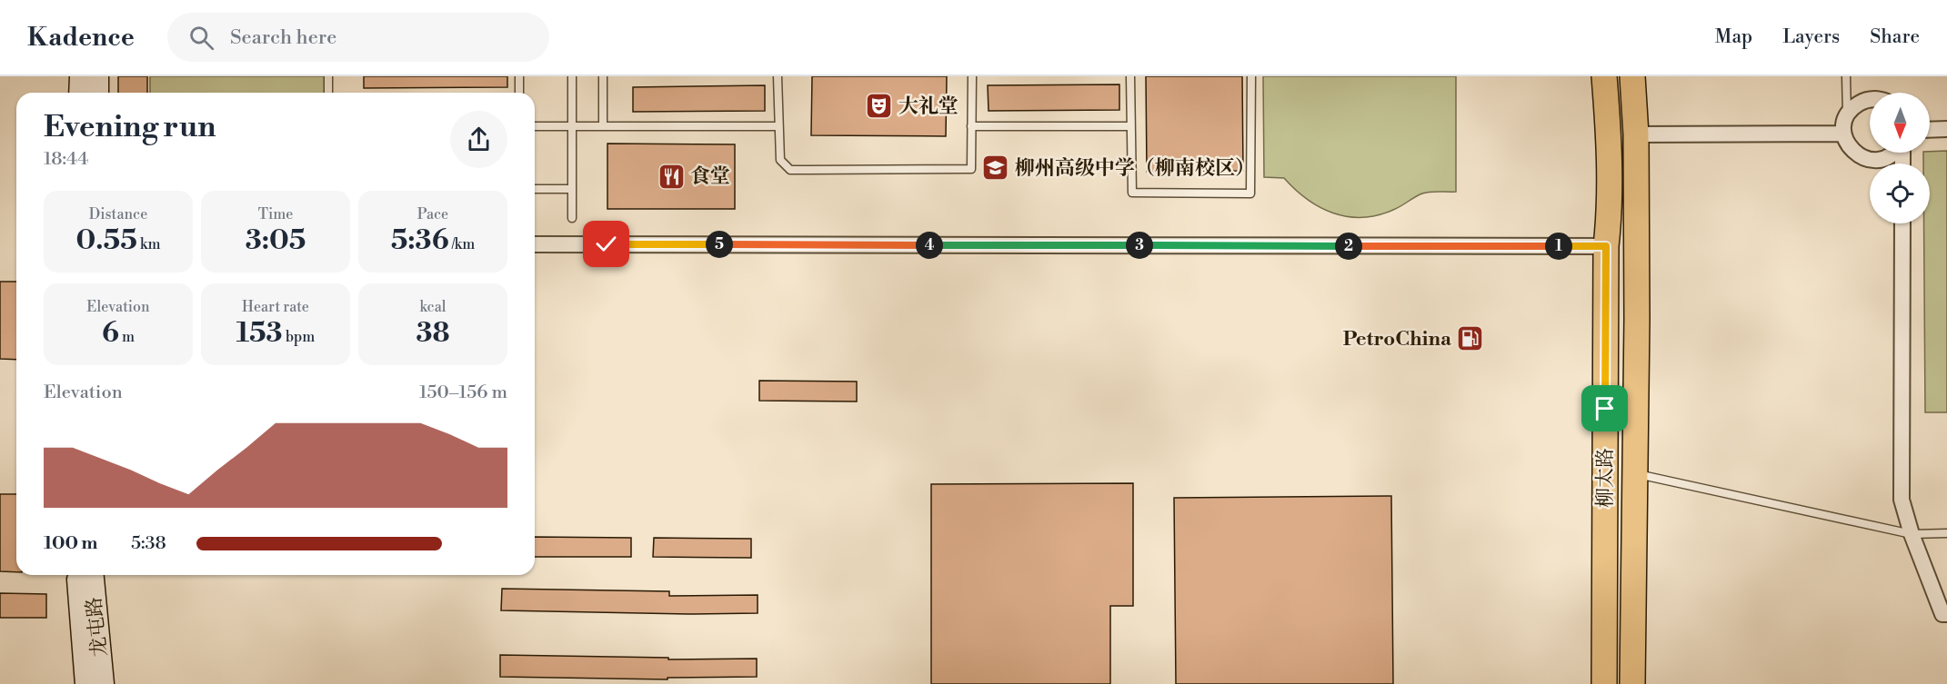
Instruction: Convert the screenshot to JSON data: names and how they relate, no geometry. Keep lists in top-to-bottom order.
{
  "streets": {
    "main road": ["柳太路", "龙屯路"]
  },
  "places": {
    "theatre": ["大礼堂"],
    "school or university": ["柳州高级中学（柳南校区）"],
    "restaurant": ["食堂"],
    "fuel station": ["PetroChina"]
  },
  "north": "bottom",
  "page": {
    "header": "Kadence",
    "search": "Search here",
    "nav": ["Map", "Layers", "Share"],
    "heading": ["Evening run", "18:44"],
    "stats": [
      ["Distance", "0.55 km"],
      ["Time", "3:05"],
      ["Pace", "5:36 /km"],
      ["Elevation", "6 m"],
      ["Heart rate", "153 bpm"],
      ["kcal", "38"]
    ],
    "pins": [
      "5",
      "3",
      "4",
      "1",
      "2"
    ],
    "chart": ["Elevation", "150–156 m"],
    "list": [
      {
        "name": "100 m",
        "note": "5:38"
      }
    ]
  }
}
